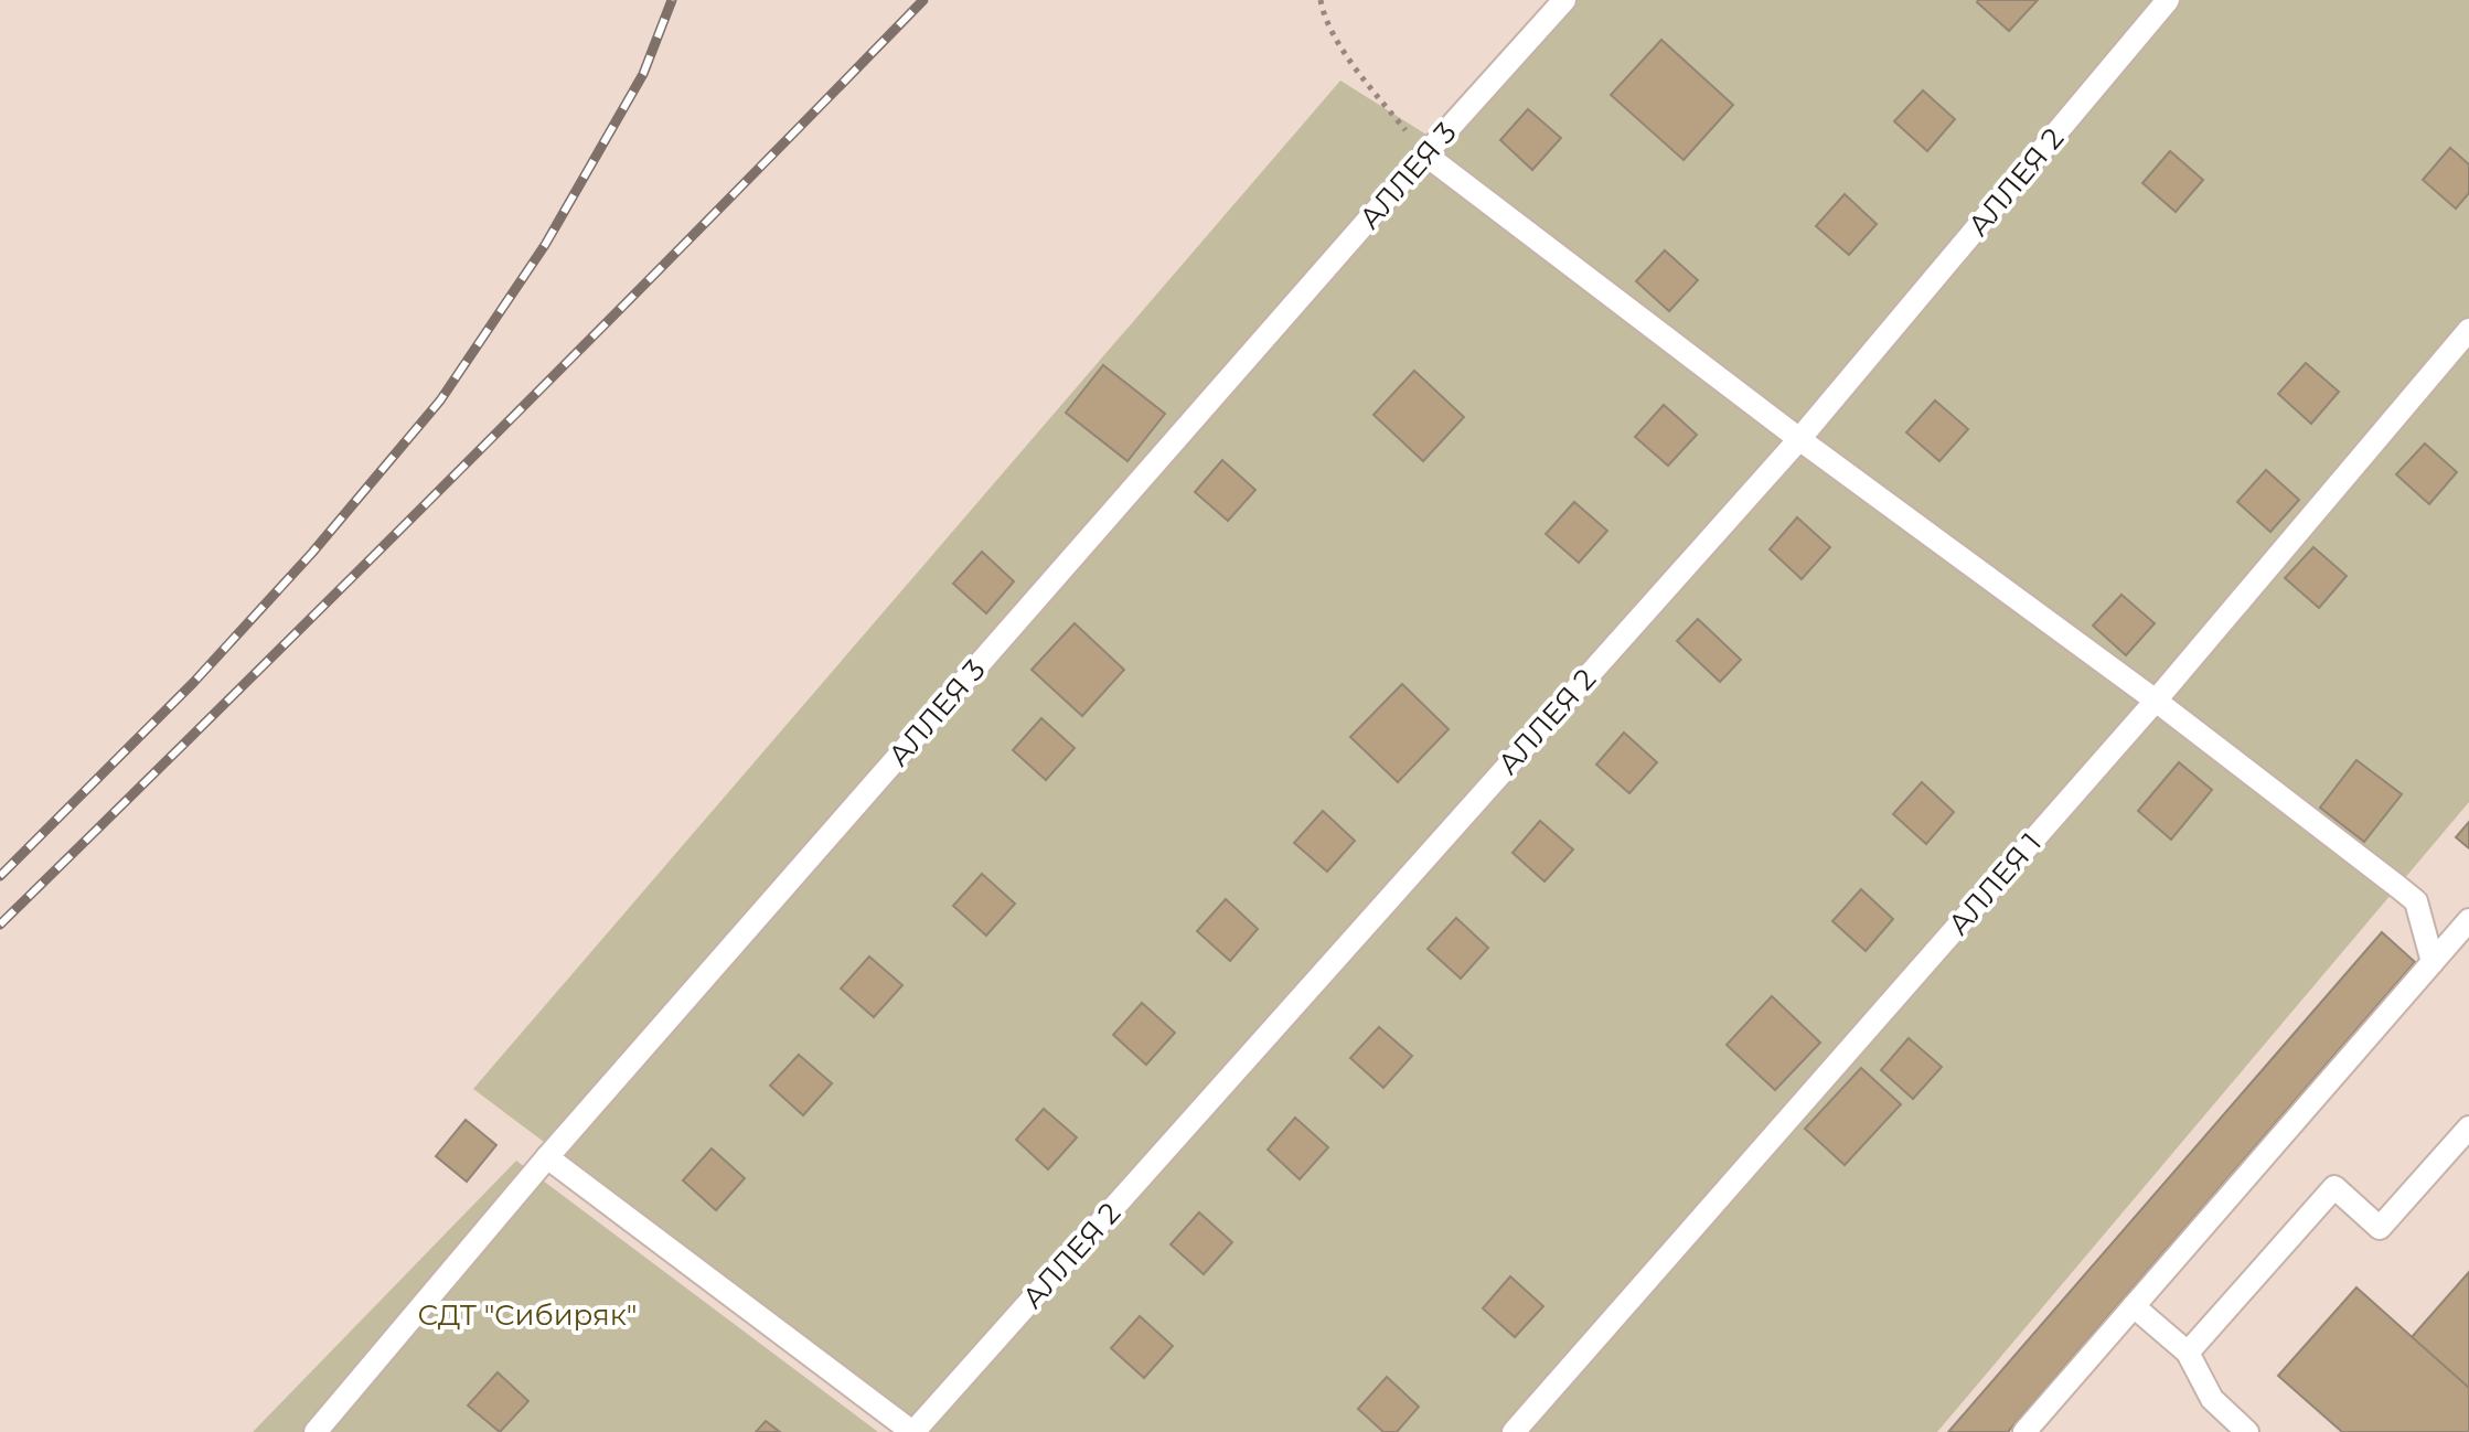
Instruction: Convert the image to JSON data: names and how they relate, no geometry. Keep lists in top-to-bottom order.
{
  "streets": {
    "lane": ["АЛЛЕЯ 3", "АЛЛЕЯ 2", "АЛЛЕЯ 1"]
  },
  "parks": ["СДТ \"Сибиряк\""]
}
